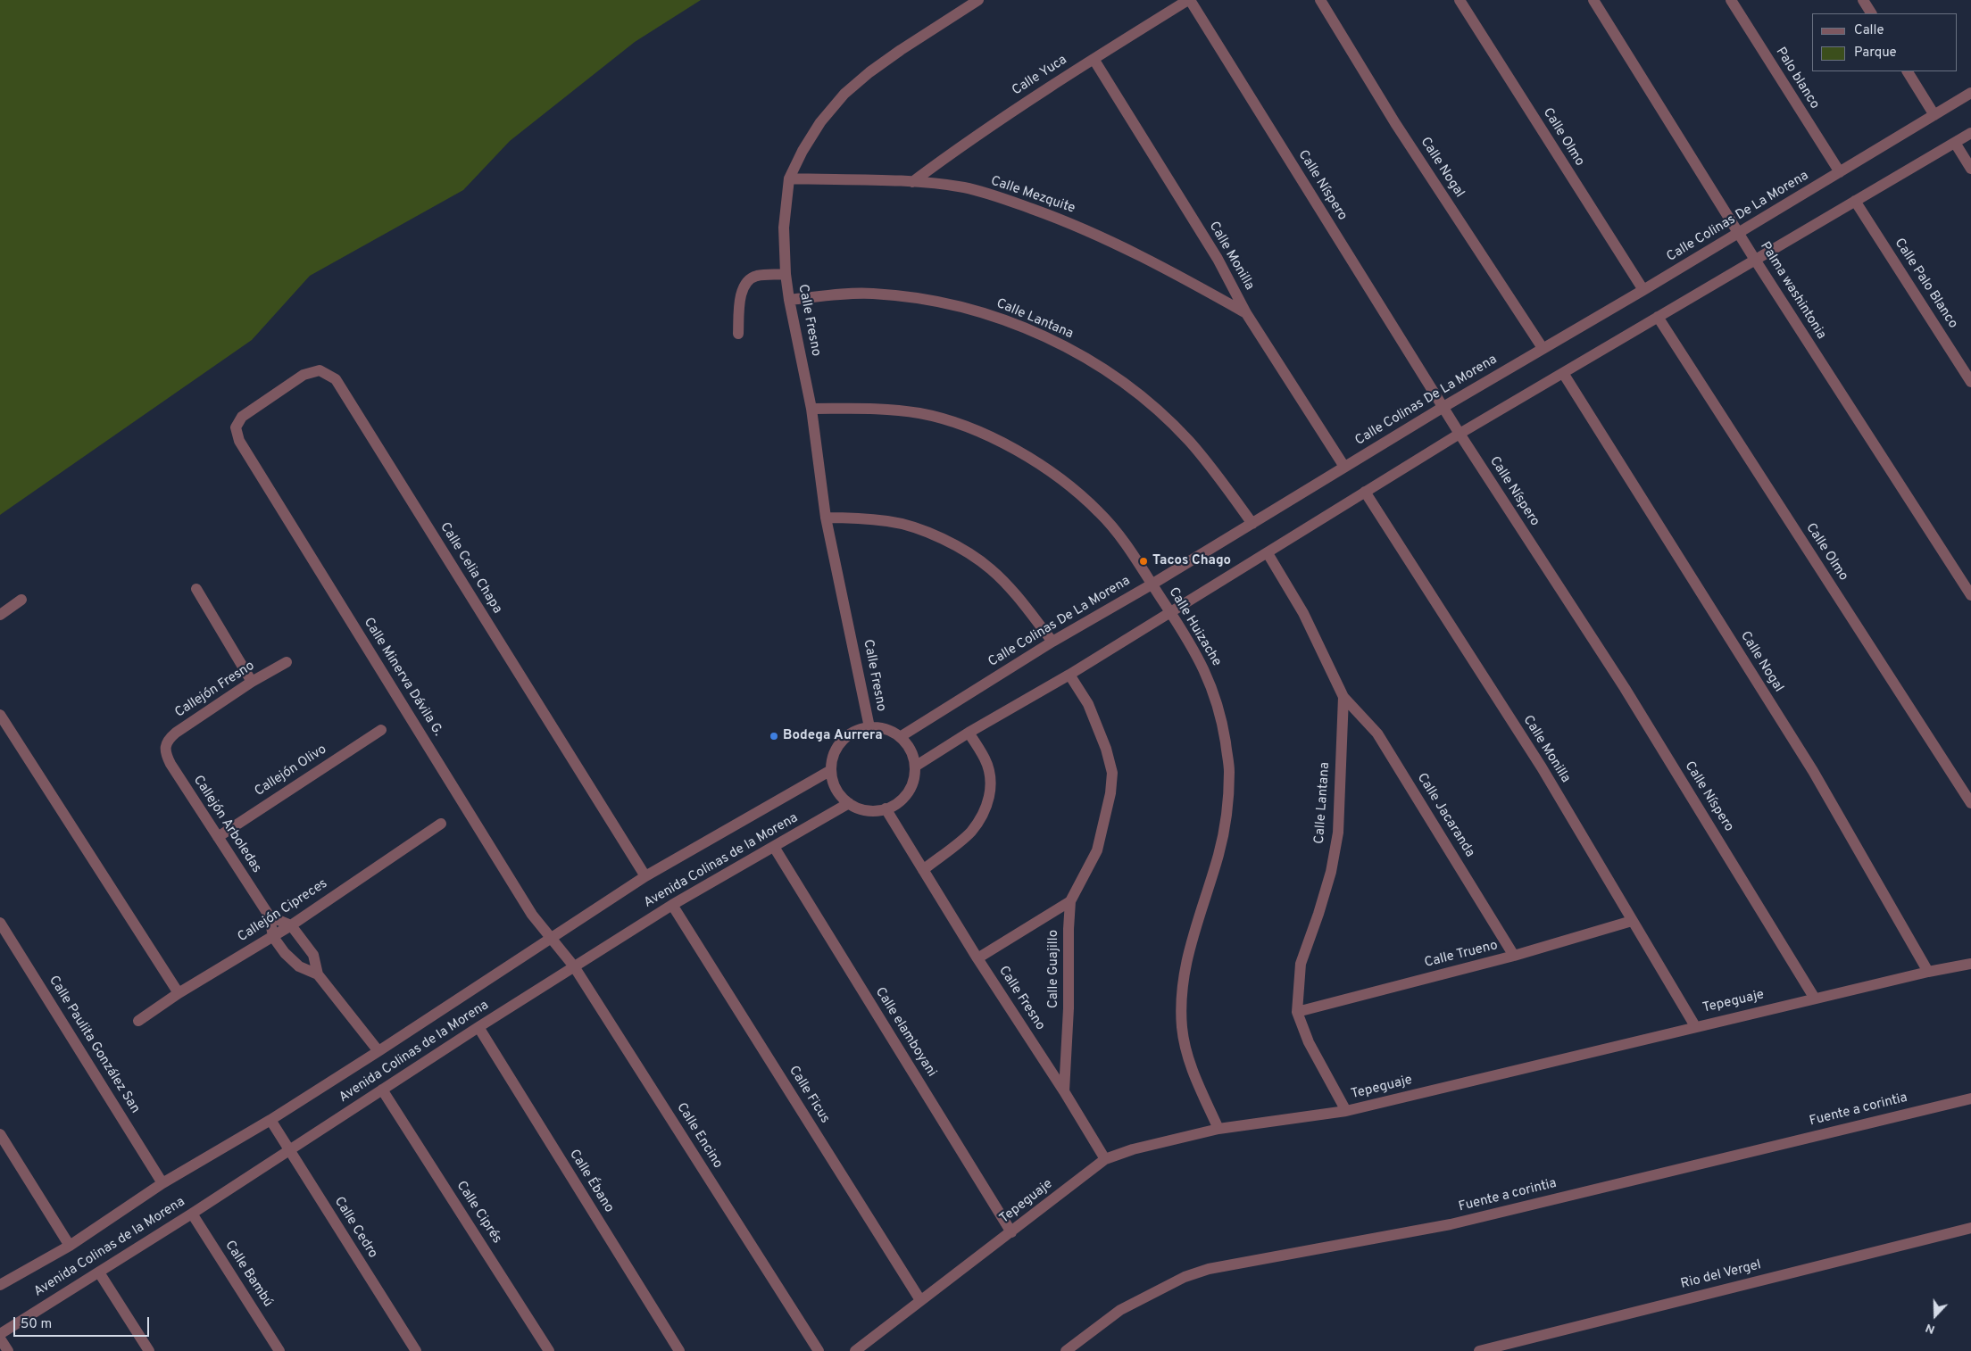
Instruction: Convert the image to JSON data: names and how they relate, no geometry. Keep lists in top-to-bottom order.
{
  "streets": {
    "street": [
      "Calle Yuca",
      "Palo blanco",
      "Calle Olmo",
      "Calle Nogal",
      "Calle Níspero",
      "Calle Mezquite",
      "Calle Colinas De La Morena",
      "Calle Monilla",
      "Calle Palo Blanco",
      "Palma washintonia",
      "Calle Lantana",
      "Calle Fresno",
      "Calle Celia Chapa",
      "Calle Huizache",
      "Calle Minerva Dávila G.",
      "Callejón Fresno",
      "Callejón Olivo",
      "Calle Jacaranda",
      "Callejón Arboledas",
      "Avenida Colinas de la Morena",
      "Callejón Cipreces",
      "Calle Trueno",
      "Calle Guajillo",
      "Tepeguaje",
      "Calle elamboyani",
      "Calle Paulita González San",
      "Calle Ficus",
      "Fuente a corintia",
      "Calle Encino",
      "Calle Ébano",
      "Calle Ciprés",
      "Calle Cedro",
      "Calle Bambú",
      "Rio del Vergel"
    ]
  },
  "crossings": [
    ["Calle Yuca", "Calle Níspero"],
    ["Calle Yuca", "Calle Mezquite"],
    ["Calle Yuca", "Calle Monilla"],
    ["Palo blanco", "Calle Colinas De La Morena"],
    ["Calle Olmo", "Calle Colinas De La Morena"],
    ["Calle Nogal", "Calle Colinas De La Morena"],
    ["Calle Nogal", "Tepeguaje"],
    ["Calle Níspero", "Calle Colinas De La Morena"],
    ["Calle Níspero", "Tepeguaje"],
    ["Calle Mezquite", "Calle Monilla"],
    ["Calle Mezquite", "Calle Fresno"],
    ["Calle Colinas De La Morena", "Calle Monilla"],
    ["Calle Colinas De La Morena", "Palma washintonia"],
    ["Calle Colinas De La Morena", "Calle Lantana"],
    ["Calle Colinas De La Morena", "Calle Fresno"],
    ["Calle Colinas De La Morena", "Calle Huizache"],
    ["Calle Colinas De La Morena", "Avenida Colinas de la Morena"],
    ["Calle Monilla", "Calle Trueno"],
    ["Calle Monilla", "Tepeguaje"],
    ["Calle Lantana", "Calle Fresno"],
    ["Calle Lantana", "Calle Jacaranda"],
    ["Calle Lantana", "Calle Trueno"],
    ["Calle Lantana", "Tepeguaje"],
    ["Calle Fresno", "Calle Huizache"],
    ["Calle Fresno", "Avenida Colinas de la Morena"],
    ["Calle Fresno", "Calle Guajillo"],
    ["Calle Fresno", "Tepeguaje"],
    ["Calle Celia Chapa", "Calle Minerva Dávila G."],
    ["Calle Celia Chapa", "Avenida Colinas de la Morena"],
    ["Calle Huizache", "Tepeguaje"],
    ["Calle Minerva Dávila G.", "Avenida Colinas de la Morena"],
    ["Calle Minerva Dávila G.", "Calle Encino"],
    ["Callejón Fresno", "Callejón Arboledas"],
    ["Callejón Olivo", "Callejón Arboledas"],
    ["Calle Jacaranda", "Calle Trueno"],
    ["Callejón Arboledas", "Avenida Colinas de la Morena"],
    ["Callejón Arboledas", "Callejón Cipreces"],
    ["Avenida Colinas de la Morena", "Calle elamboyani"],
    ["Avenida Colinas de la Morena", "Calle Paulita González San"],
    ["Avenida Colinas de la Morena", "Calle Ficus"],
    ["Avenida Colinas de la Morena", "Calle Encino"],
    ["Avenida Colinas de la Morena", "Calle Ébano"],
    ["Avenida Colinas de la Morena", "Calle Ciprés"],
    ["Avenida Colinas de la Morena", "Calle Cedro"],
    ["Avenida Colinas de la Morena", "Calle Bambú"],
    ["Tepeguaje", "Calle elamboyani"],
    ["Tepeguaje", "Calle Ficus"]
  ],
  "places": ["Tacos Chago", "Bodega Aurrera"],
  "legend": ["Calle", "Parque"],
  "scale_bar": "50 m",
  "north": "bottom"
}
